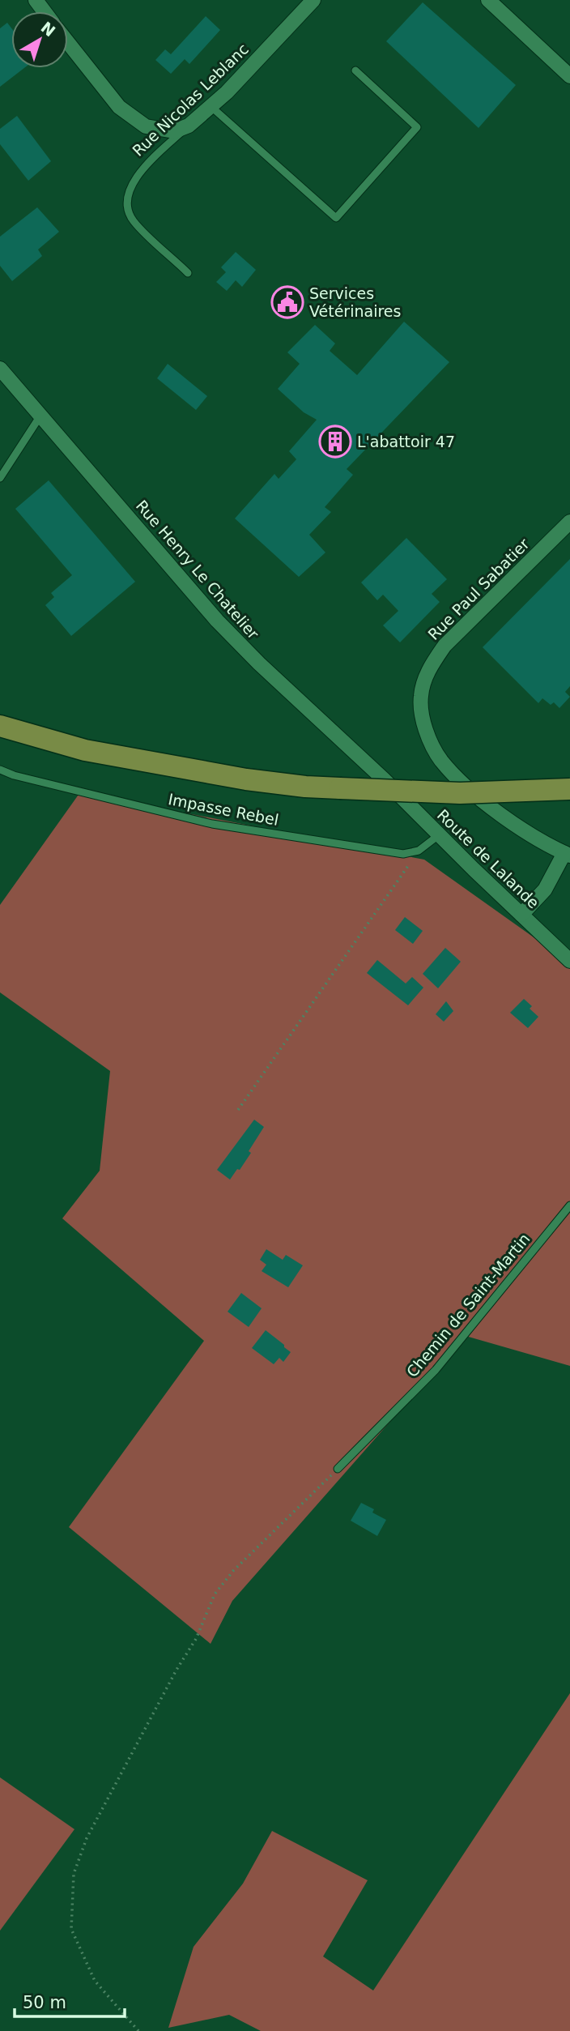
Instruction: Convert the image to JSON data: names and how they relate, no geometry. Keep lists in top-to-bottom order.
{
  "streets": {
    "street": [
      "Rue Nicolas Leblanc",
      "Rue Henry Le Chatelier",
      "Rue Paul Sabatier",
      "Route de Lalande"
    ],
    "lane": ["Impasse Rebel", "Chemin de Saint-Martin"]
  },
  "crossings": [
    ["Rue Henry Le Chatelier", "Route de Lalande"]
  ],
  "places": {
    "public building": ["Services Vétérinaires"],
    "building": ["L'abattoir 47"]
  },
  "scale_bar": "50 m",
  "north": "top right"
}
